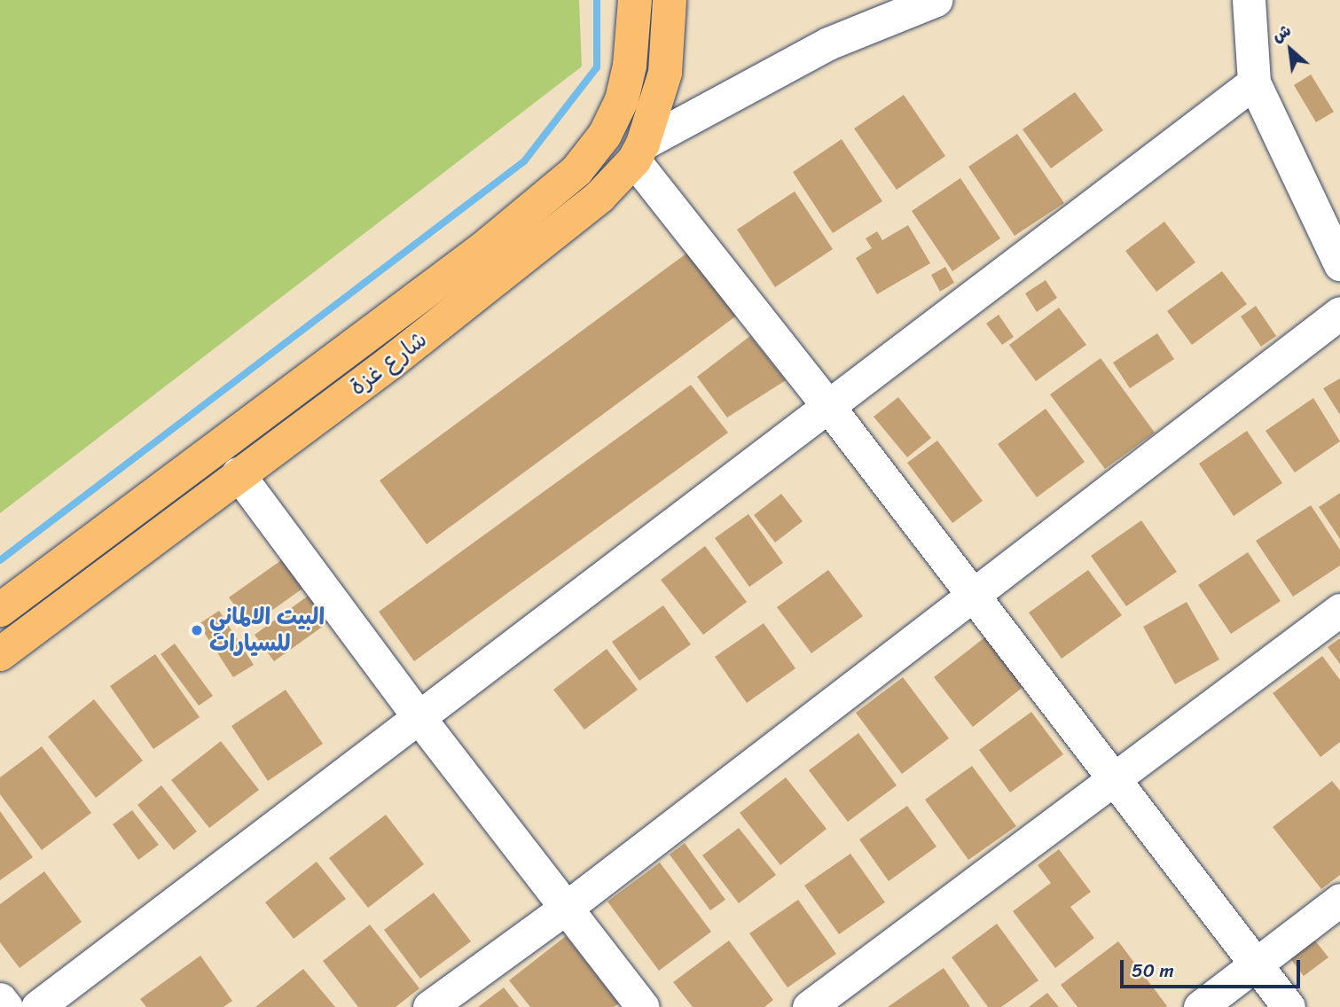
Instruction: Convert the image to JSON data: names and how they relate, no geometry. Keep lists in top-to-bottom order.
{
  "streets": {
    "main road": ["شارع غزة"]
  },
  "places": ["البيت الالماني للسيارات"],
  "scale_bar": "50 m",
  "north": "top left"
}
